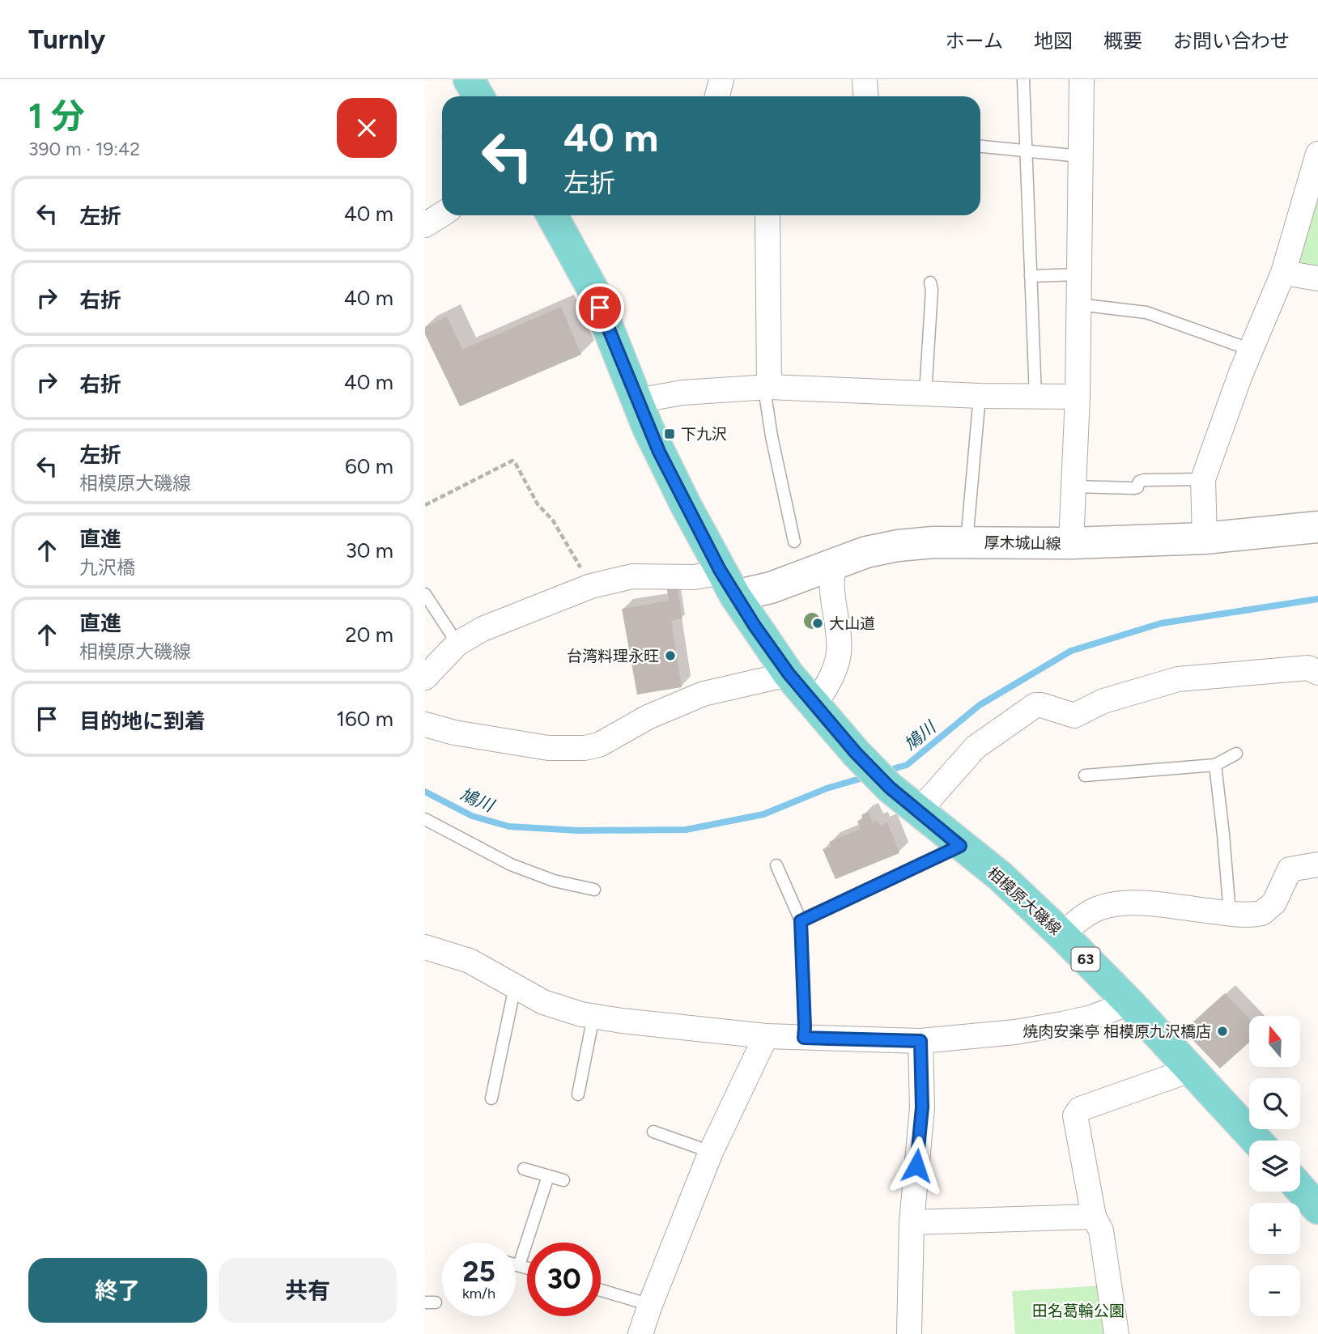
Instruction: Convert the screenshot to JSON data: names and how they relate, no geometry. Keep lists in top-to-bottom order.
{
  "streets": {
    "main road": ["厚木城山線", "相模原大磯線", "63"]
  },
  "crossings": [
    ["厚木城山線", "63"],
    ["相模原大磯線", "63"]
  ],
  "water": ["鳩川"],
  "parks": ["田名葛輪公園"],
  "places": {
    "transit": ["下九沢"],
    "other": ["大山道", "台湾料理永旺", "焼肉安楽亭 相模原九沢橋店"]
  },
  "north": "top",
  "page": {
    "header": "Turnly",
    "nav": [
      "ホーム",
      "地図",
      "概要",
      "お問い合わせ"
    ],
    "heading": ["1 分", "390 m · 19:42"],
    "turn": ["40 m", "左折"],
    "list": [
      {
        "name": "左折",
        "value": "40 m"
      },
      {
        "name": "右折",
        "value": "40 m"
      },
      {
        "name": "右折",
        "value": "40 m"
      },
      {
        "name": "左折",
        "note": "相模原大磯線",
        "value": "60 m"
      },
      {
        "name": "直進",
        "note": "九沢橋",
        "value": "30 m"
      },
      {
        "name": "直進",
        "note": "相模原大磯線",
        "value": "20 m"
      },
      {
        "name": "目的地に到着",
        "value": "160 m"
      }
    ],
    "map_buttons": ["+", "−"],
    "speed": "25 km/h",
    "limit": "30",
    "buttons": ["終了", "共有"]
  }
}
